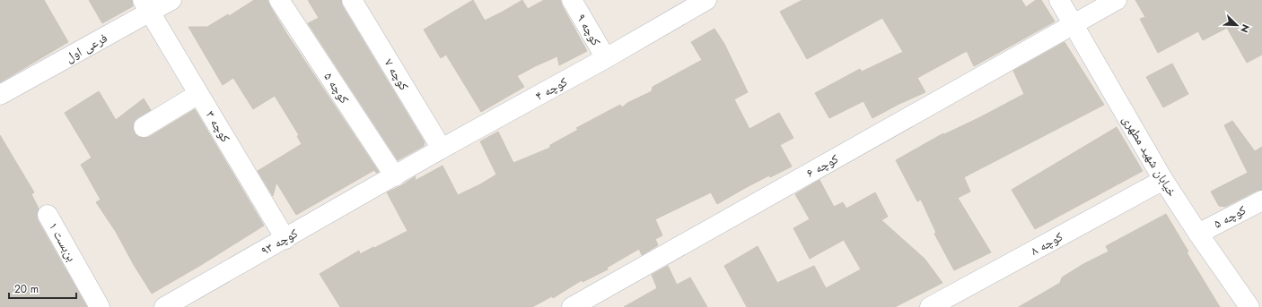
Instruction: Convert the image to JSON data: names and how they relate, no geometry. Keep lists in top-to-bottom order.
{
  "streets": {
    "street": [
      "کوچه ۹",
      "فرعی اول",
      "کوچه ۷",
      "کوچه ۵",
      "کوچه ۴",
      "کوچه ۳",
      "خیابان شهید مطهری",
      "کوچه ۶",
      "بن‌بست ۱",
      "کوچه ۹۳",
      "کوچه ۸"
    ]
  },
  "crossings": [
    ["کوچه ۹", "کوچه ۴"],
    ["فرعی اول", "کوچه ۳"],
    ["کوچه ۷", "کوچه ۴"],
    ["کوچه ۵", "کوچه ۴"],
    ["کوچه ۵", "خیابان شهید مطهری"],
    ["کوچه ۵", "کوچه ۹۳"],
    ["کوچه ۴", "کوچه ۹۳"],
    ["کوچه ۳", "کوچه ۹۳"],
    ["خیابان شهید مطهری", "کوچه ۶"],
    ["خیابان شهید مطهری", "کوچه ۸"]
  ],
  "scale_bar": "20 m",
  "north": "bottom right"
}
